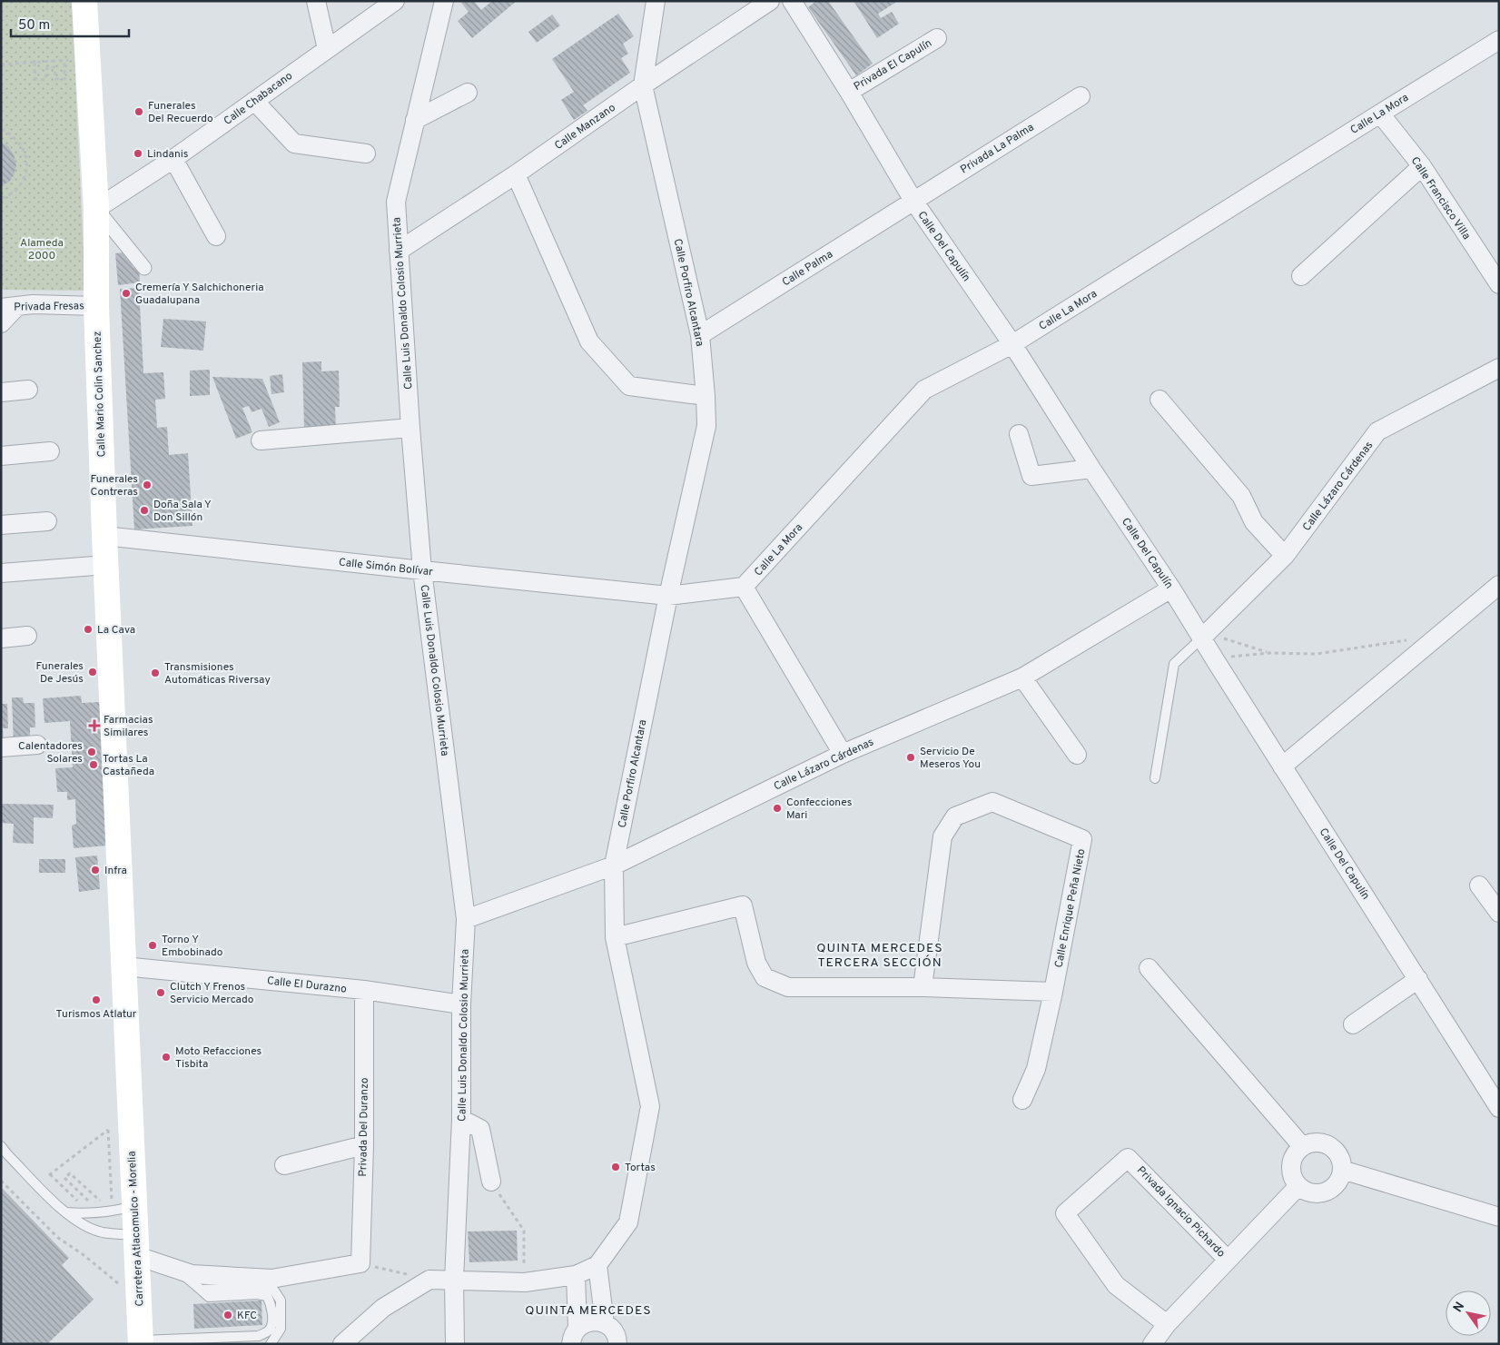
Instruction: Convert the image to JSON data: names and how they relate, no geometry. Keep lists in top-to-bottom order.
{
  "streets": {
    "main road": ["Calle Mario Colin Sanchez", "Carretera Atlacomulco - Morelia"],
    "street": [
      "Privada El Capulín",
      "Calle Chabacano",
      "Calle La Mora",
      "Calle Manzano",
      "Privada La Palma",
      "Calle Francisco Villa",
      "Calle Del Capulín",
      "Calle Palma",
      "Calle Porfiro Alcantara",
      "Calle Luis Donaldo Colosio Murrieta",
      "Privada Fresas",
      "Calle Lázaro Cárdenas",
      "Calle Simón Bolívar",
      "Calle Enrique Peña Nieto",
      "Calle El Durazno",
      "Privada Del Duranzo",
      "Privada Ignacio Pichardo"
    ]
  },
  "crossings": [
    ["Privada El Capulín", "Calle Del Capulín"],
    ["Calle Chabacano", "Calle Mario Colin Sanchez"],
    ["Calle La Mora", "Calle Francisco Villa"],
    ["Calle La Mora", "Calle Del Capulín"],
    ["Calle Manzano", "Calle Porfiro Alcantara"],
    ["Calle Manzano", "Calle Luis Donaldo Colosio Murrieta"],
    ["Privada La Palma", "Calle Del Capulín"],
    ["Privada La Palma", "Calle Palma"],
    ["Calle Del Capulín", "Calle Palma"],
    ["Calle Del Capulín", "Calle Lázaro Cárdenas"],
    ["Calle Palma", "Calle Porfiro Alcantara"],
    ["Calle Porfiro Alcantara", "Calle Luis Donaldo Colosio Murrieta"],
    ["Calle Porfiro Alcantara", "Calle Lázaro Cárdenas"],
    ["Calle Porfiro Alcantara", "Calle Simón Bolívar"],
    ["Calle Luis Donaldo Colosio Murrieta", "Calle Lázaro Cárdenas"],
    ["Calle Luis Donaldo Colosio Murrieta", "Calle Simón Bolívar"],
    ["Calle Luis Donaldo Colosio Murrieta", "Calle El Durazno"],
    ["Privada Fresas", "Calle Mario Colin Sanchez"],
    ["Calle Mario Colin Sanchez", "Calle Simón Bolívar"],
    ["Calle Mario Colin Sanchez", "Calle El Durazno"],
    ["Calle Mario Colin Sanchez", "Carretera Atlacomulco - Morelia"],
    ["Calle El Durazno", "Privada Del Duranzo"]
  ],
  "districts": ["QUINTA MERCEDES TERCERA SECCIÓN", "QUINTA MERCEDES"],
  "parks": ["Alameda 2000"],
  "places": {
    "other": [
      "Funerales Del Recuerdo",
      "Lindanis",
      "Cremería Y Salchichoneria Guadalupana",
      "Funerales Contreras",
      "Doña Sala Y Don Sillón",
      "La Cava",
      "Funerales De Jesús",
      "Transmisiones Automáticas Riversay",
      "Calentadores Solares",
      "Servicio De Meseros You",
      "Tortas La Castañeda",
      "Confecciones Mari",
      "Infra",
      "Torno Y Embobinado",
      "Clutch Y Frenos Servicio Mercado",
      "Turismos Atlatur",
      "Moto Refacciones Tisbita",
      "Tortas",
      "KFC"
    ],
    "health": ["Farmacias Similares"]
  },
  "scale_bar": "50 m",
  "north": "top left"
}
